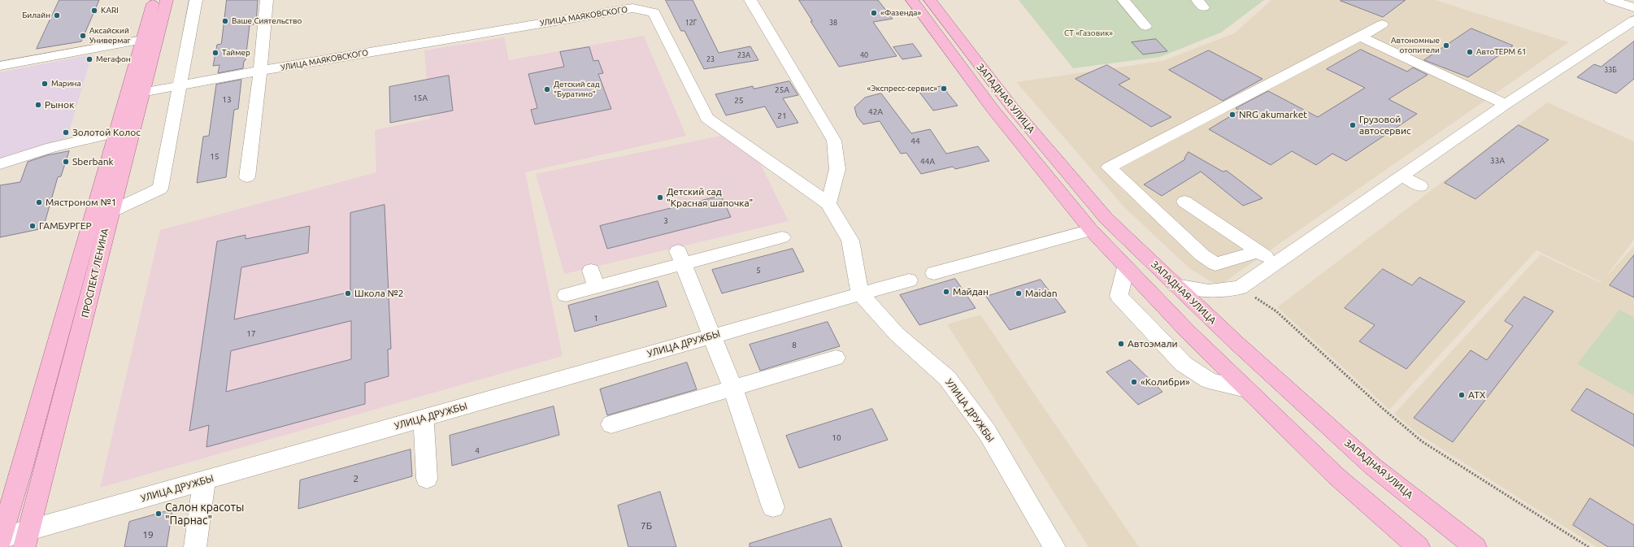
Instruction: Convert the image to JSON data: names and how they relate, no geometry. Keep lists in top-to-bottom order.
{
  "streets": {
    "main road": ["ЗАПАДНАЯ УЛИЦА", "ПРОСПЕКТ ЛЕНИНА"],
    "street": ["УЛИЦА МАЯКОВСКОГО", "УЛИЦА ДРУЖБЫ"]
  },
  "crossings": [
    ["УЛИЦА МАЯКОВСКОГО", "ПРОСПЕКТ ЛЕНИНА"],
    ["ПРОСПЕКТ ЛЕНИНА", "УЛИЦА ДРУЖБЫ"]
  ],
  "parks": ["СТ «Газовик»"],
  "places": [
    "KARI",
    "«Фазенда»",
    "Билайн",
    "Ваше Сиятельство",
    "Аксайский Универмаг",
    "Автономные отопители",
    "АвтоТЕРМ 61",
    "Таймер",
    "Мегафон",
    "Марина",
    "«Экспресс-сервис»",
    "Детский сад \"Буратино\"",
    "Рынок",
    "NRG akumarket",
    "Грузовой автосервис",
    "Золотой Колос",
    "Sberbank",
    "Детский сад \"Красная шапочка\"",
    "Мястроном №1",
    "ГАМБУРГЕР",
    "Майдан",
    "Школа №2",
    "Maidan",
    "Автоэмали",
    "«Колибри»",
    "АТХ",
    "Салон красоты \"Парнас\""
  ],
  "house_numbers": [
    "12Г",
    "38",
    "23А",
    "40",
    "23",
    "33Б",
    "25А",
    "15А",
    "13",
    "25",
    "42А",
    "21",
    "44",
    "15",
    "33А",
    "44А",
    "3",
    "5",
    "1",
    "17",
    "8",
    "10",
    "4",
    "2",
    "7Б",
    "19"
  ]
}
